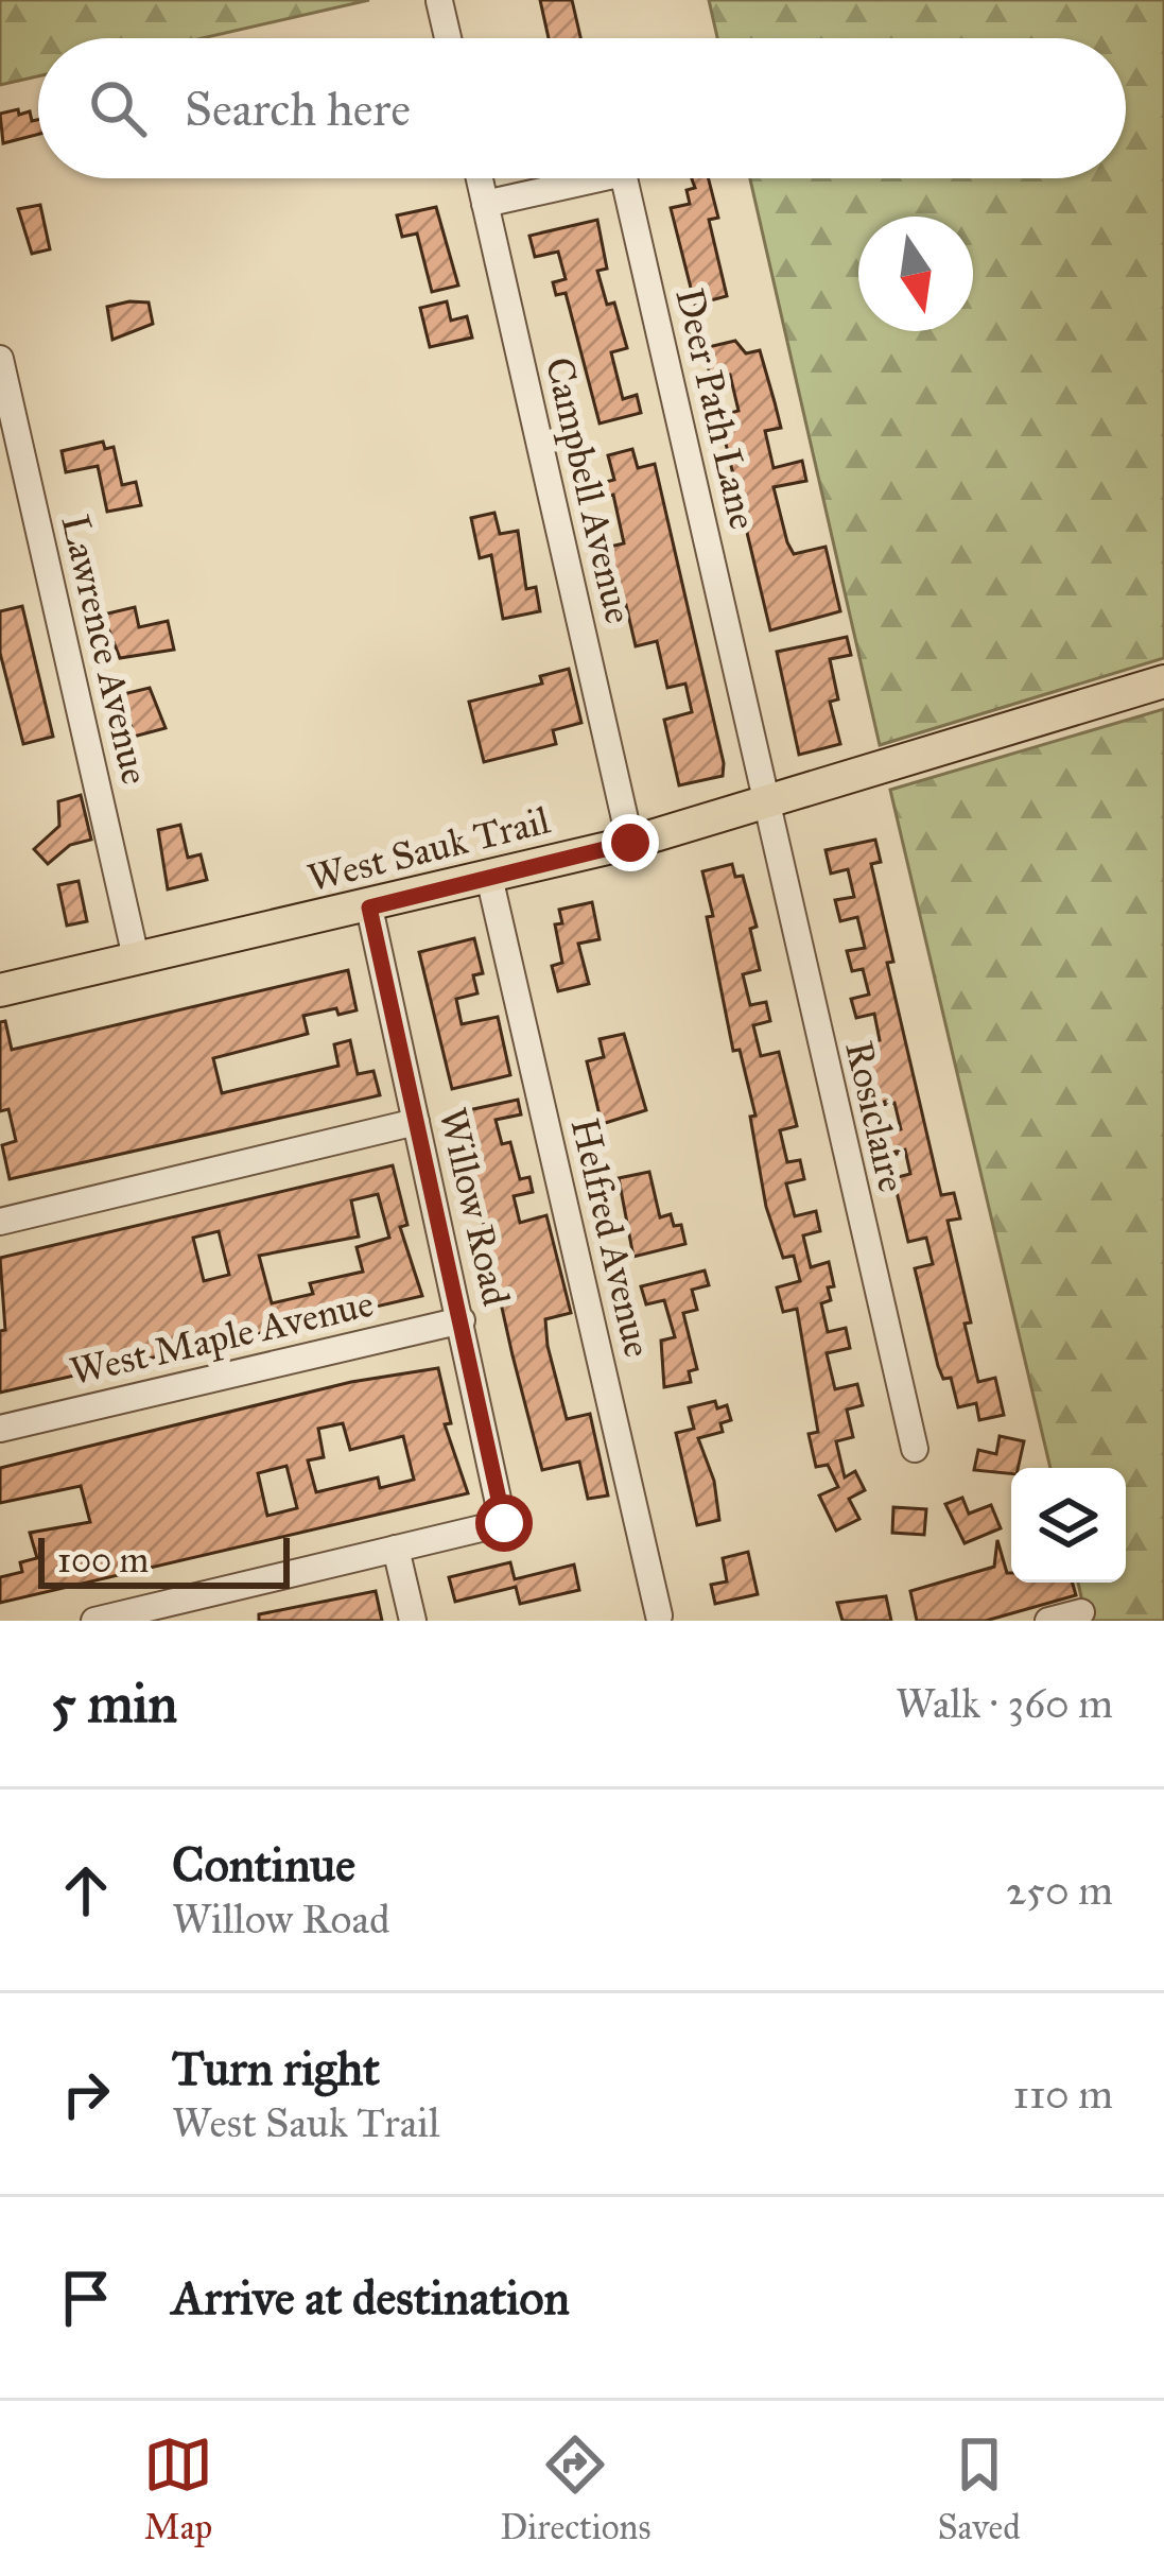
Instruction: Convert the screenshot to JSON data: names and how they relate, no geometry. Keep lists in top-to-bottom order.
{
  "streets": {
    "main road": ["West Sauk Trail"],
    "street": [
      "Deer Path Lane",
      "Campbell Avenue",
      "Lawrence Avenue",
      "Rosiclaire",
      "Willow Road",
      "Helfred Avenue",
      "West Maple Avenue"
    ]
  },
  "crossings": [
    ["Deer Path Lane", "Campbell Avenue"],
    ["Deer Path Lane", "West Sauk Trail"],
    ["Deer Path Lane", "Rosiclaire"],
    ["Campbell Avenue", "West Sauk Trail"],
    ["Lawrence Avenue", "West Sauk Trail"],
    ["West Sauk Trail", "Rosiclaire"],
    ["West Sauk Trail", "Willow Road"],
    ["West Sauk Trail", "Helfred Avenue"],
    ["Willow Road", "West Maple Avenue"]
  ],
  "scale_bar": "100 m",
  "north": "bottom",
  "page": {
    "search": "Search here",
    "scale": "100 m",
    "heading": ["5 min", "Walk · 360 m"],
    "list": [
      ["Continue", "Willow Road", "250 m"],
      ["Turn right", "West Sauk Trail", "110 m"],
      "Arrive at destination"
    ],
    "nav": ["Map", "Directions", "Saved"]
  }
}
